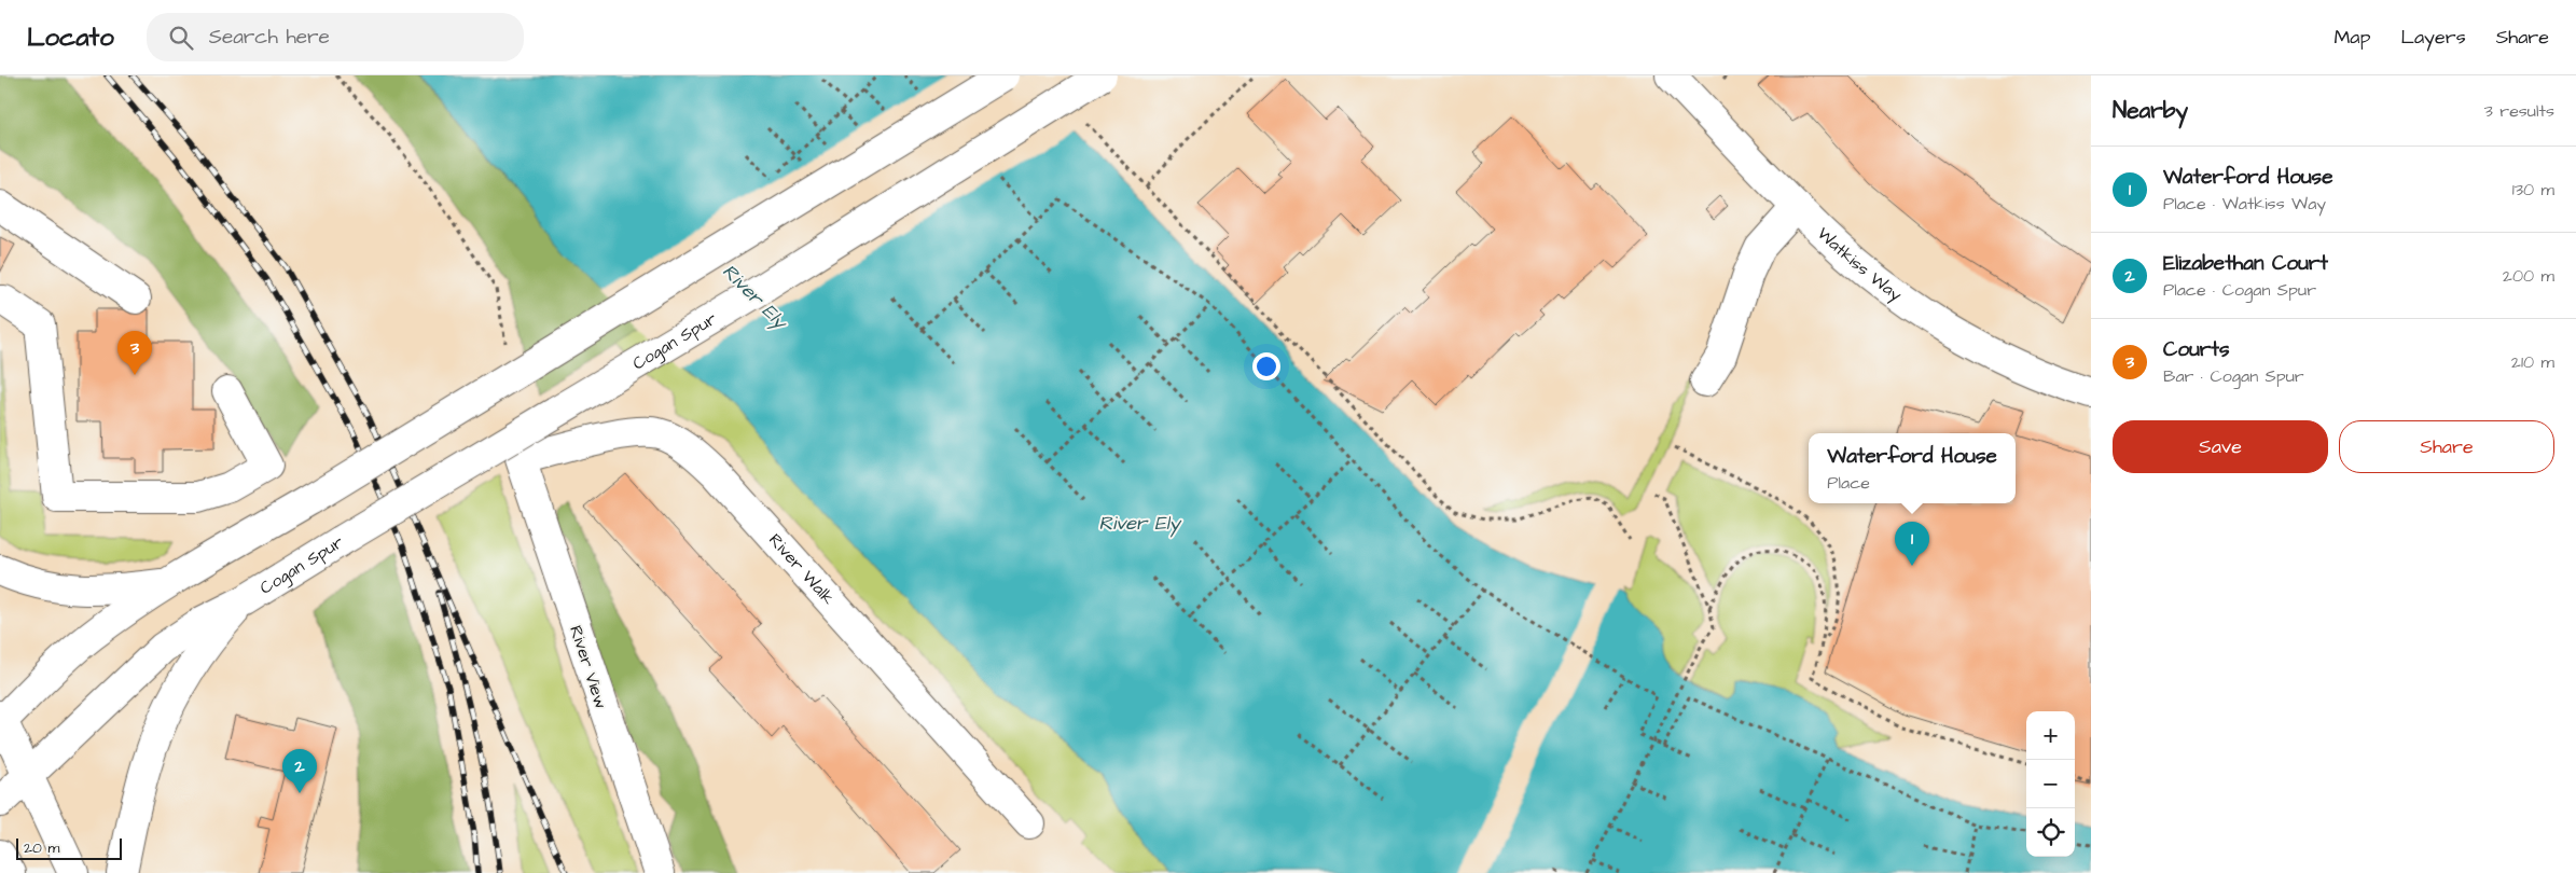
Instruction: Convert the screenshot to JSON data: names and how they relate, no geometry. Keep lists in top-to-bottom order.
{
  "streets": {
    "main road": [
      "Watkiss Way",
      "Cogan Spur",
      "River Walk",
      "River View"
    ]
  },
  "crossings": [
    ["River Walk", "River View"]
  ],
  "water": ["River Ely"],
  "scale_bar": "20 m",
  "page": {
    "header": "Locato",
    "search": "Search here",
    "nav": ["Map", "Layers", "Share"],
    "heading": ["Nearby", "3 results"],
    "list": [
      {
        "mark": "1",
        "name": "Waterford House",
        "note": "Place · Watkiss Way",
        "value": "130 m"
      },
      {
        "mark": "2",
        "name": "Elizabethan Court",
        "note": "Place · Cogan Spur",
        "value": "200 m"
      },
      {
        "mark": "3",
        "name": "Courts",
        "note": "Bar · Cogan Spur",
        "value": "210 m"
      }
    ],
    "pins": ["3", "1", "2"],
    "buttons": ["Save", "Share"],
    "popup": ["Waterford House", "Place"],
    "map_buttons": ["+", "−"],
    "scale": "20 m"
  }
}
